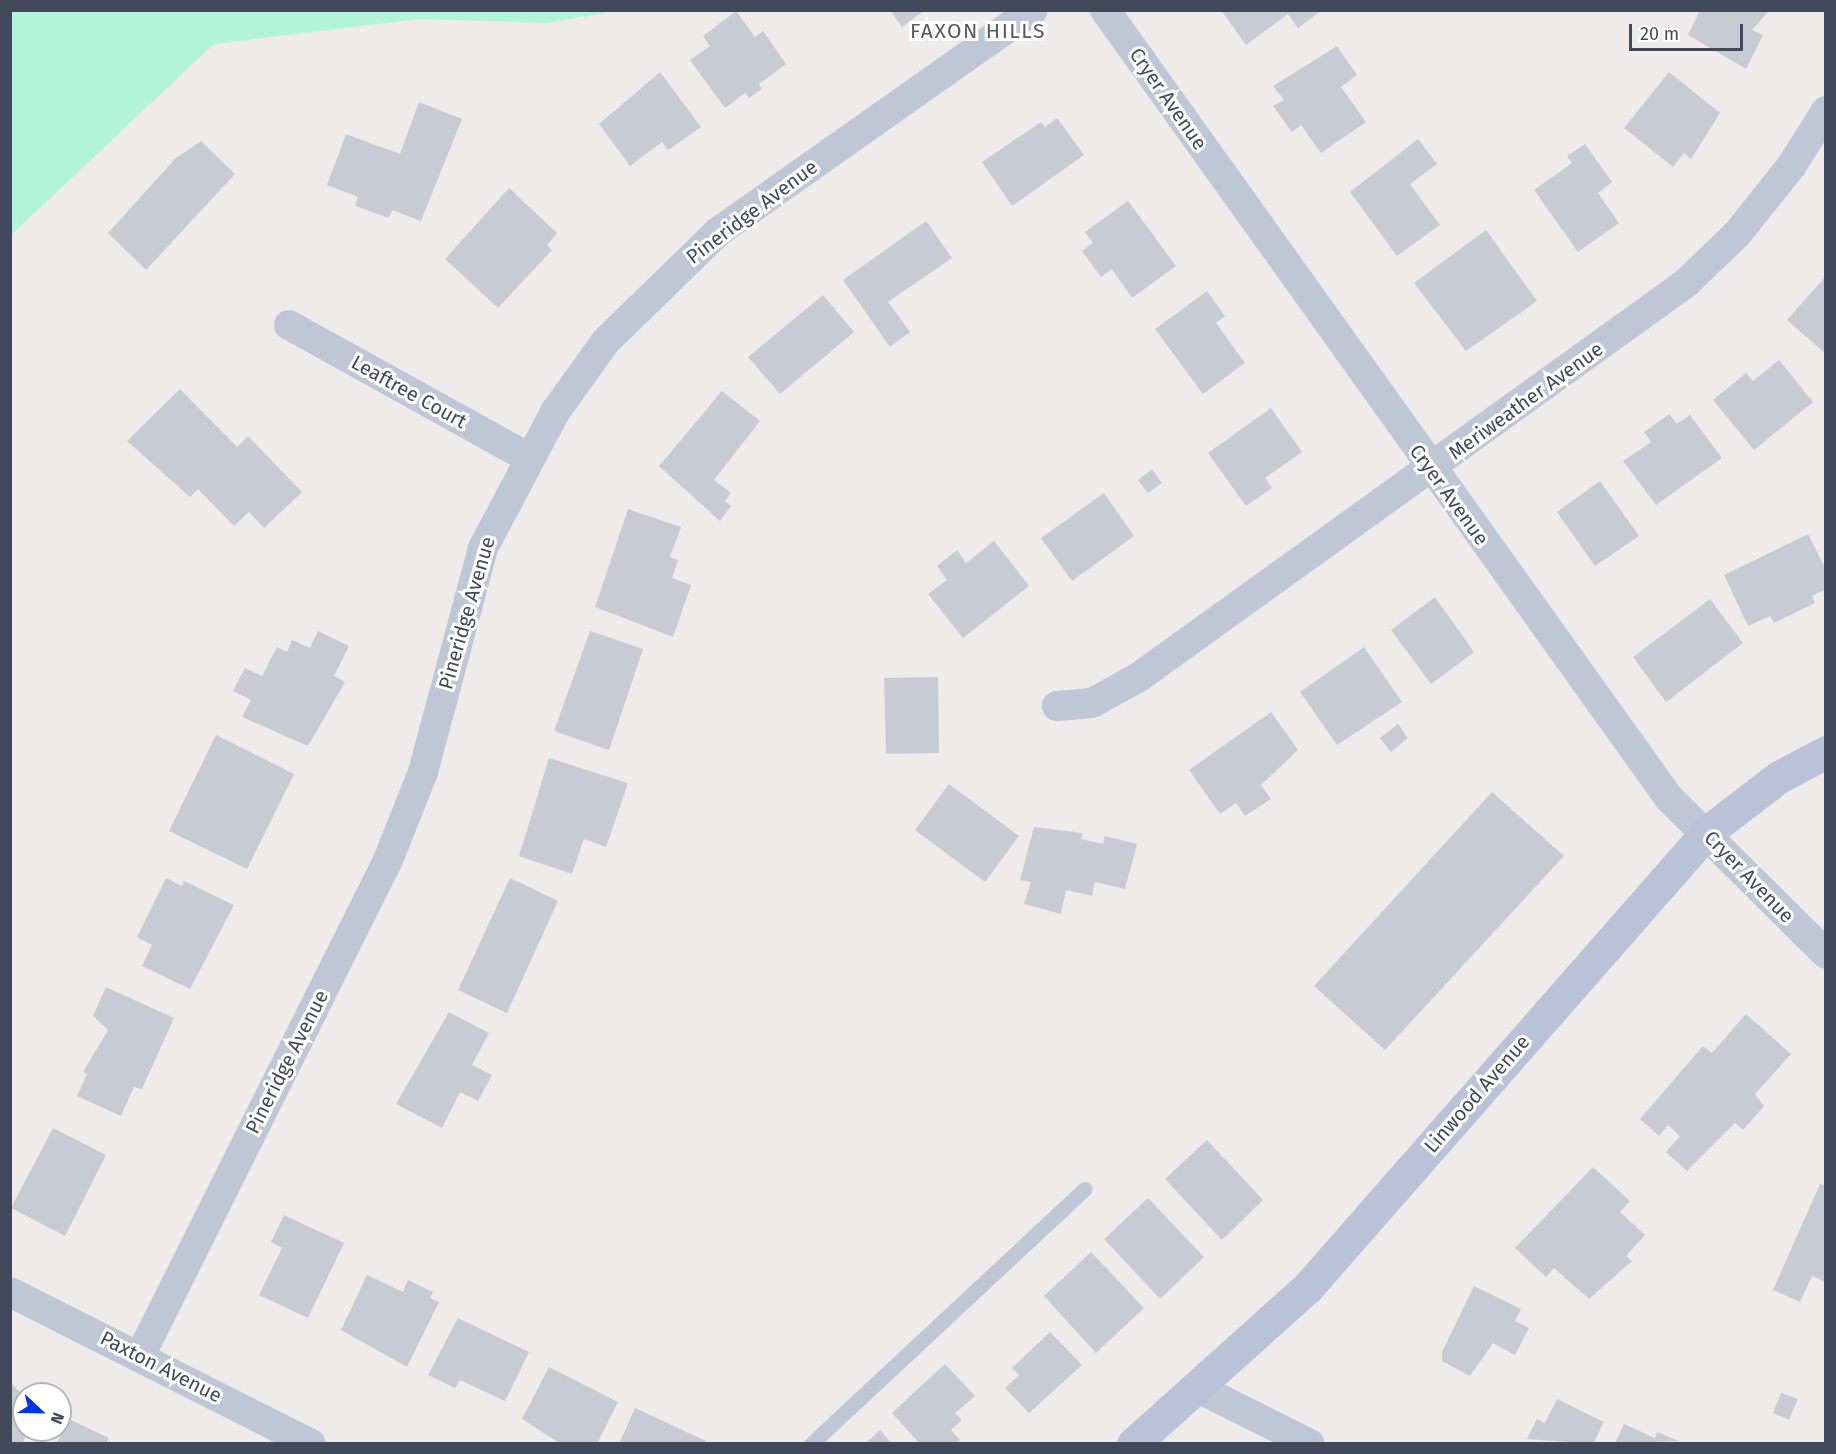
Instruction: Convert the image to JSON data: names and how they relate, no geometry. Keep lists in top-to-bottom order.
{
  "streets": {
    "main road": ["Linwood Avenue"],
    "street": [
      "Cryer Avenue",
      "Pineridge Avenue",
      "Leaftree Court",
      "Meriweather Avenue",
      "Paxton Avenue"
    ]
  },
  "crossings": [
    ["Cryer Avenue", "Meriweather Avenue"],
    ["Cryer Avenue", "Linwood Avenue"],
    ["Pineridge Avenue", "Leaftree Court"],
    ["Pineridge Avenue", "Paxton Avenue"]
  ],
  "districts": ["FAXON HILLS"],
  "scale_bar": "20 m",
  "north": "right"
}
